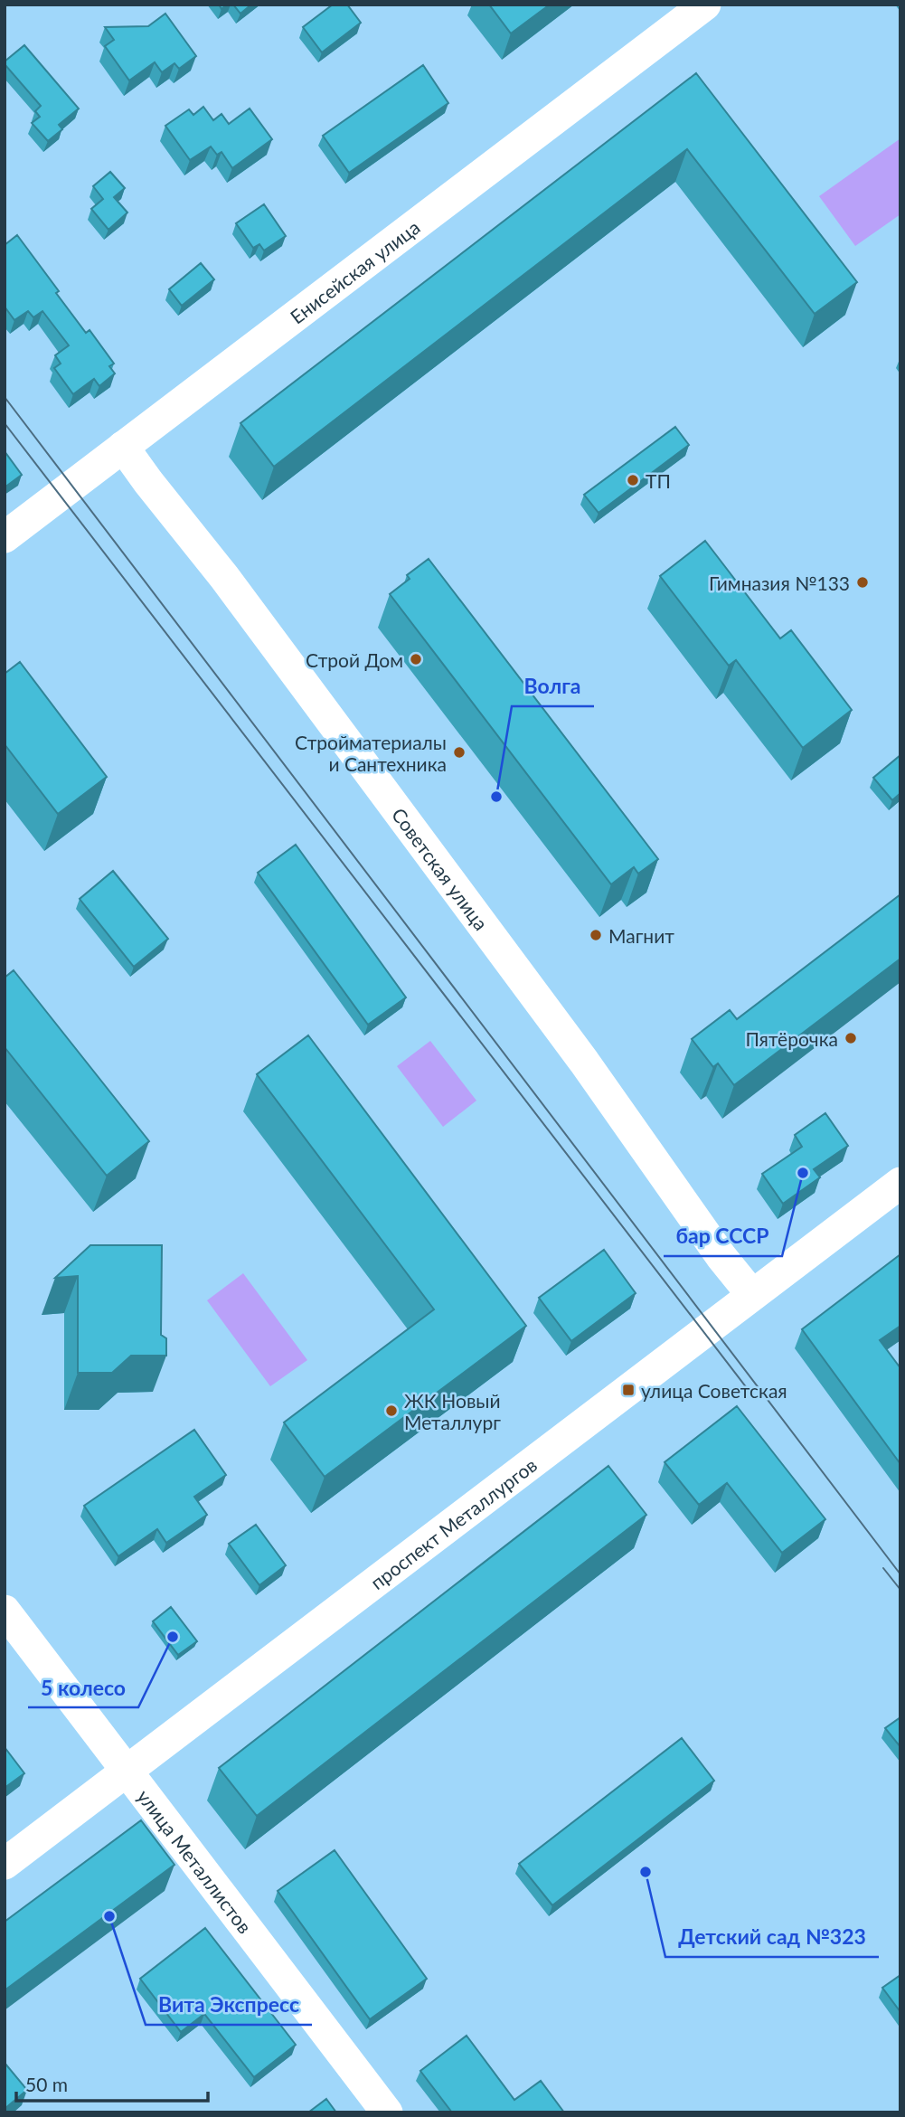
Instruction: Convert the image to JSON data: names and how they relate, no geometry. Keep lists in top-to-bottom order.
{
  "streets": {
    "street": [
      "Енисейская улица",
      "Советская улица",
      "проспект Металлургов",
      "улица Металлистов"
    ]
  },
  "crossings": [
    ["Енисейская улица", "Советская улица"],
    ["Советская улица", "проспект Металлургов"],
    ["проспект Металлургов", "улица Металлистов"]
  ],
  "places": {
    "other": [
      "ТП",
      "Гимназия №133",
      "Строй Дом",
      "Стройматериалы и Сантехника",
      "Волга",
      "Магнит",
      "Пятёрочка",
      "бар СССР",
      "ЖК Новый Металлург",
      "5 колесо",
      "Детский сад №323",
      "Вита Экспресс"
    ],
    "transit": ["улица Советская"]
  },
  "scale_bar": "50 m"
}
